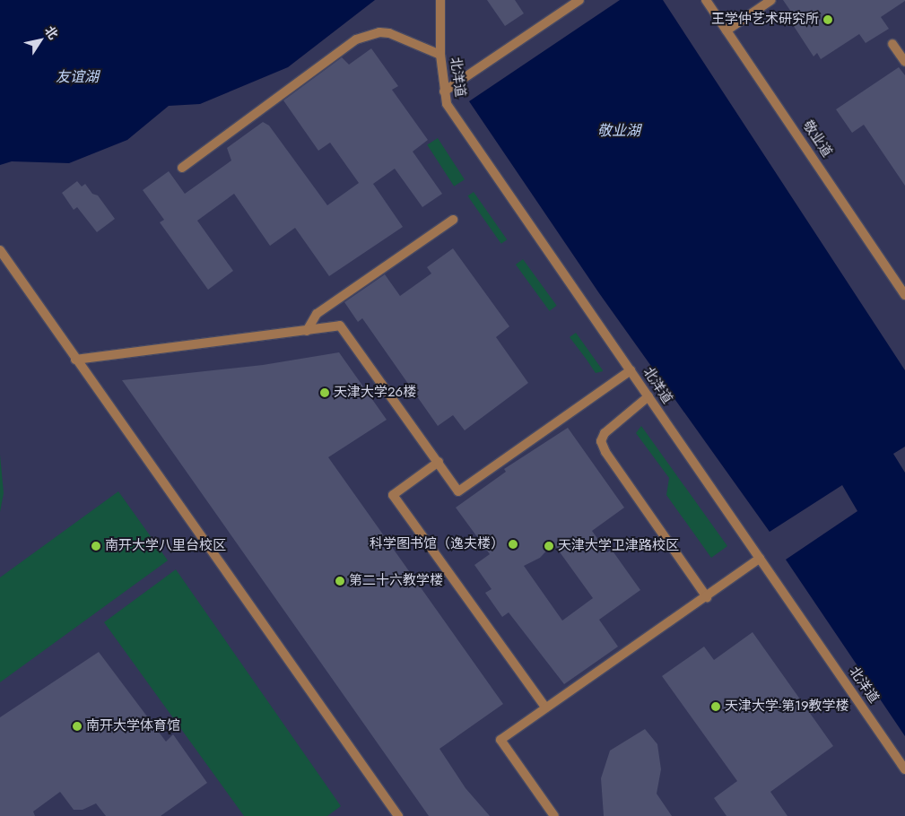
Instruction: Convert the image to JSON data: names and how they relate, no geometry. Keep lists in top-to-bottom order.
{
  "streets": {
    "street": ["北洋道", "敬业道"]
  },
  "water": ["友谊湖", "敬业湖"],
  "places": [
    "王学仲艺术研究所",
    "天津大学26楼",
    "科学图书馆（逸夫楼）",
    "南开大学八里台校区",
    "天津大学卫津路校区",
    "第二十六教学楼",
    "天津大学-第19教学楼",
    "南开大学体育馆"
  ],
  "north": "top right"
}
